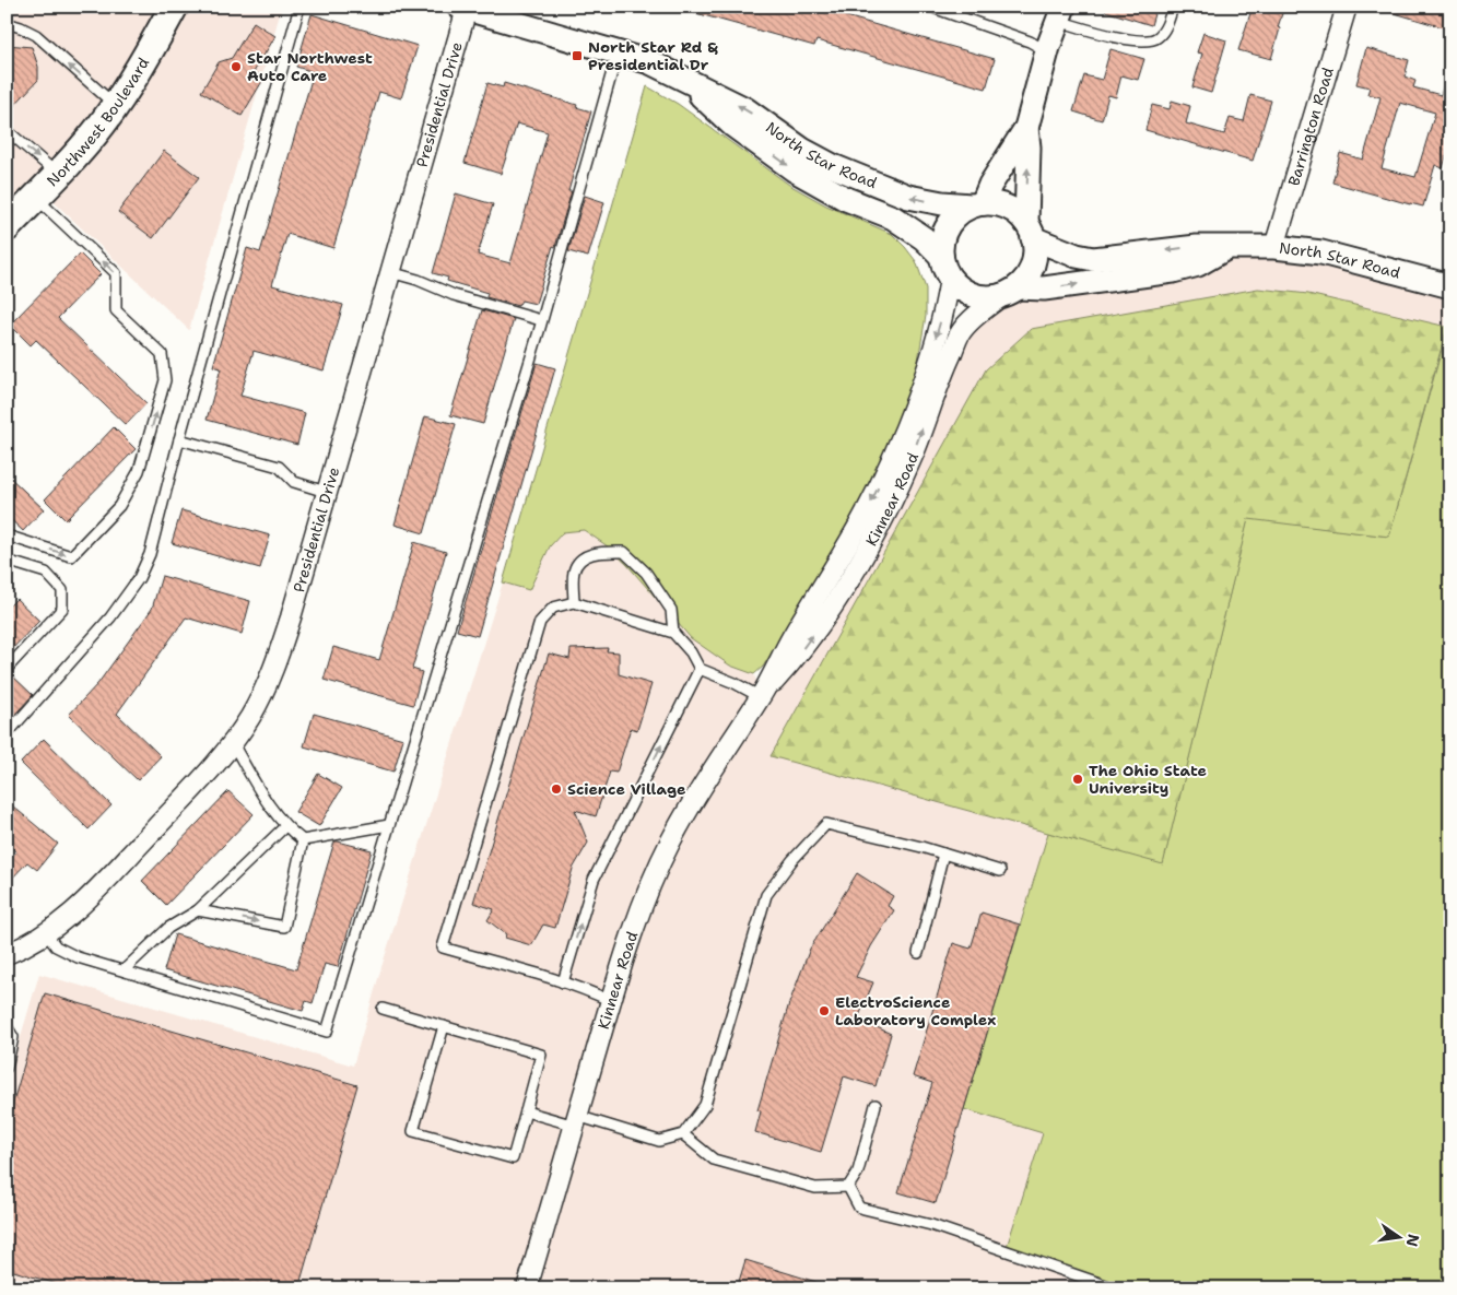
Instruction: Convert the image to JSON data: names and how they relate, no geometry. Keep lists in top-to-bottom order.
{
  "streets": {
    "main road": ["Northwest Boulevard"],
    "street": [
      "Presidential Drive",
      "Barrington Road",
      "North Star Road",
      "Kinnear Road"
    ]
  },
  "crossings": [
    ["Presidential Drive", "North Star Road"],
    ["Barrington Road", "North Star Road"],
    ["North Star Road", "Kinnear Road"]
  ],
  "places": {
    "transit": ["North Star Rd & Presidential Dr"],
    "other": [
      "Star Northwest Auto Care",
      "The Ohio State University",
      "Science Village",
      "ElectroScience Laboratory Complex"
    ]
  },
  "north": "right"
}
